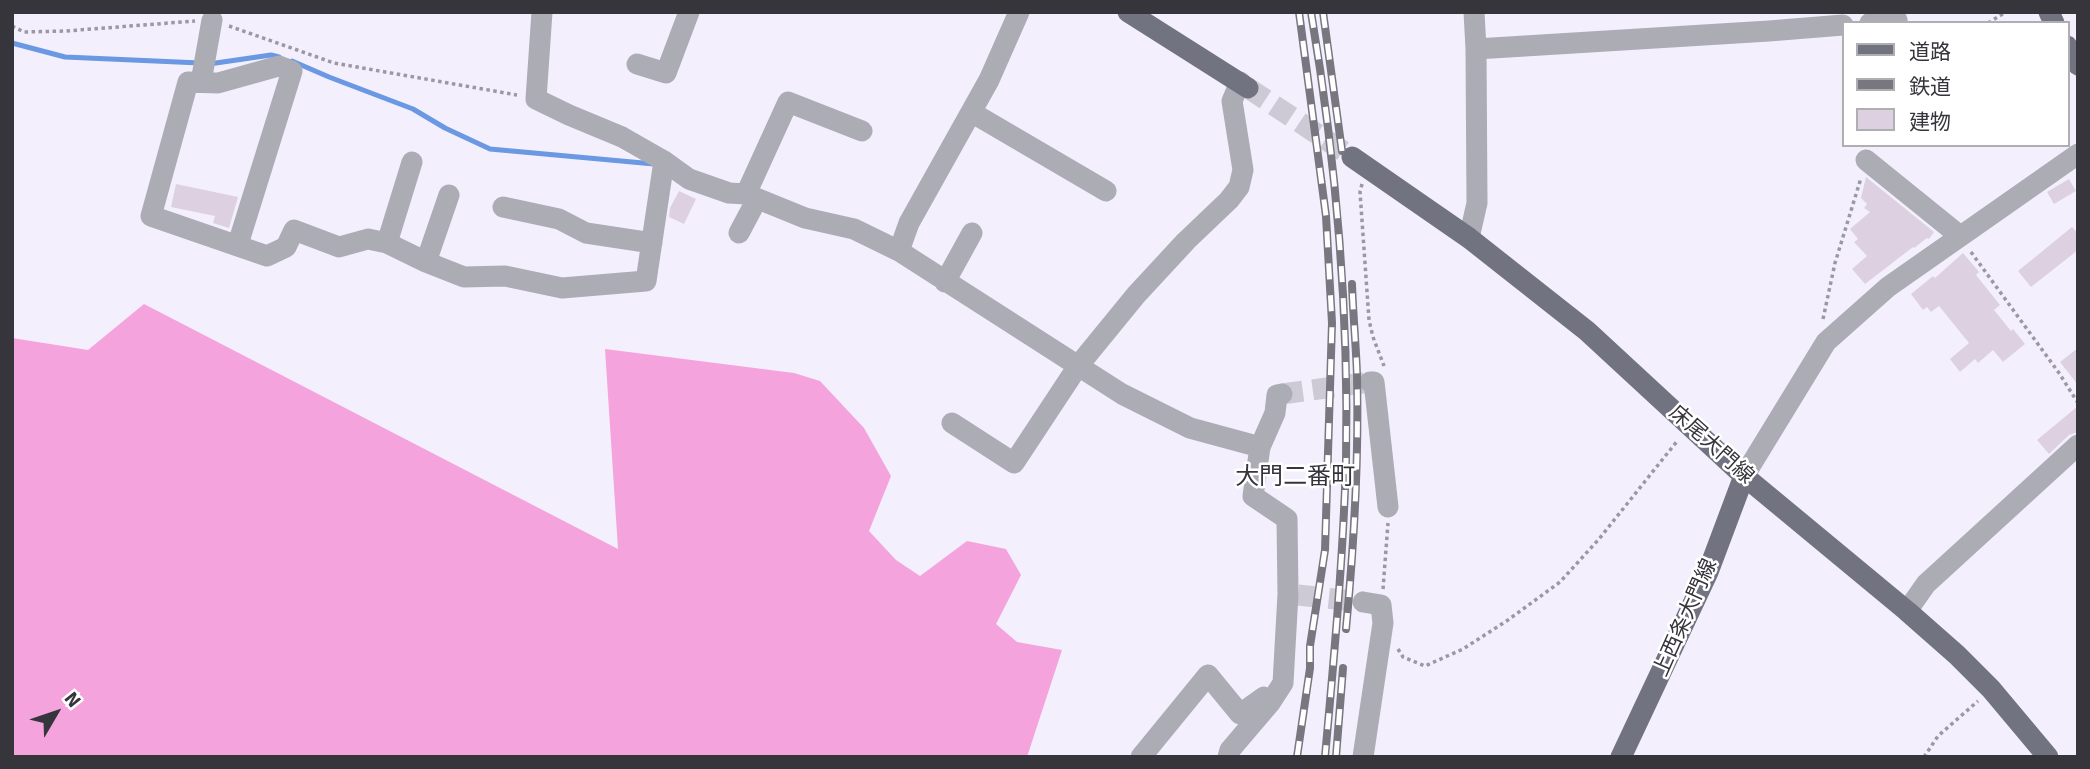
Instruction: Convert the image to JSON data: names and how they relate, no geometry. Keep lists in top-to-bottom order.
{
  "streets": {
    "main road": ["床尾大門線", "上西条大門線"]
  },
  "crossings": [
    ["床尾大門線", "上西条大門線"]
  ],
  "districts": ["大門二番町"],
  "legend": ["道路", "鉄道", "建物"],
  "north": "top right"
}
